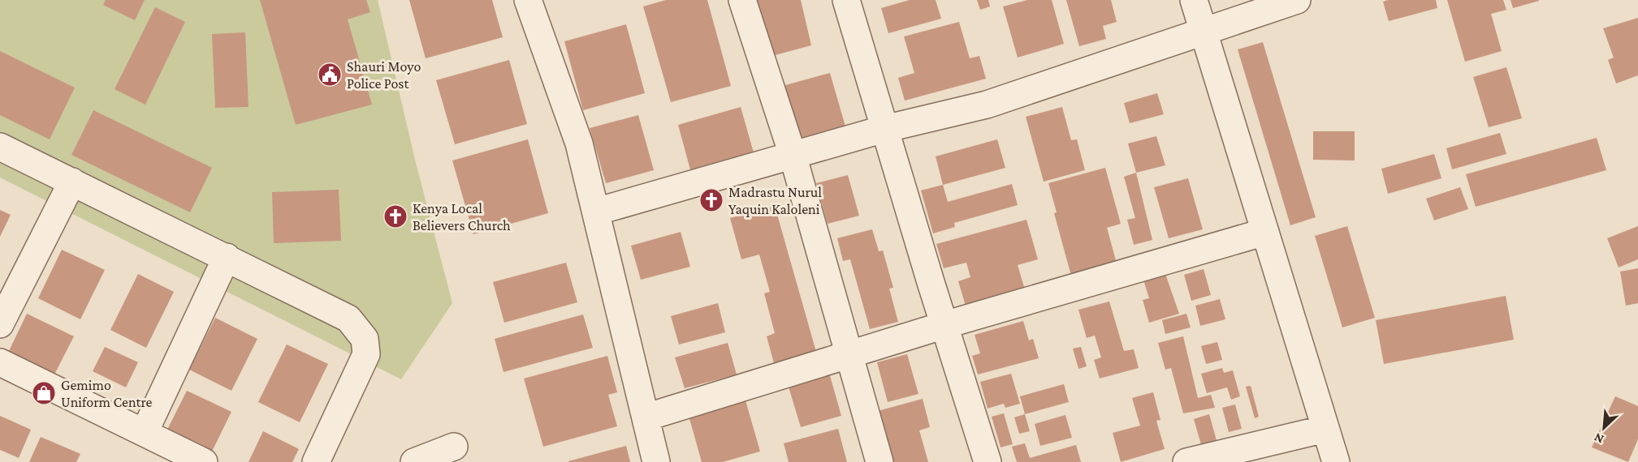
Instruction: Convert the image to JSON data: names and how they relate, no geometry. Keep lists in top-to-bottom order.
{
  "places": {
    "public building": ["Shauri Moyo Police Post"],
    "church": ["Madrastu Nurul Yaquin Kaloleni", "Kenya Local Believers Church"],
    "shop": ["Gemimo Uniform Centre"]
  },
  "north": "bottom left"
}
